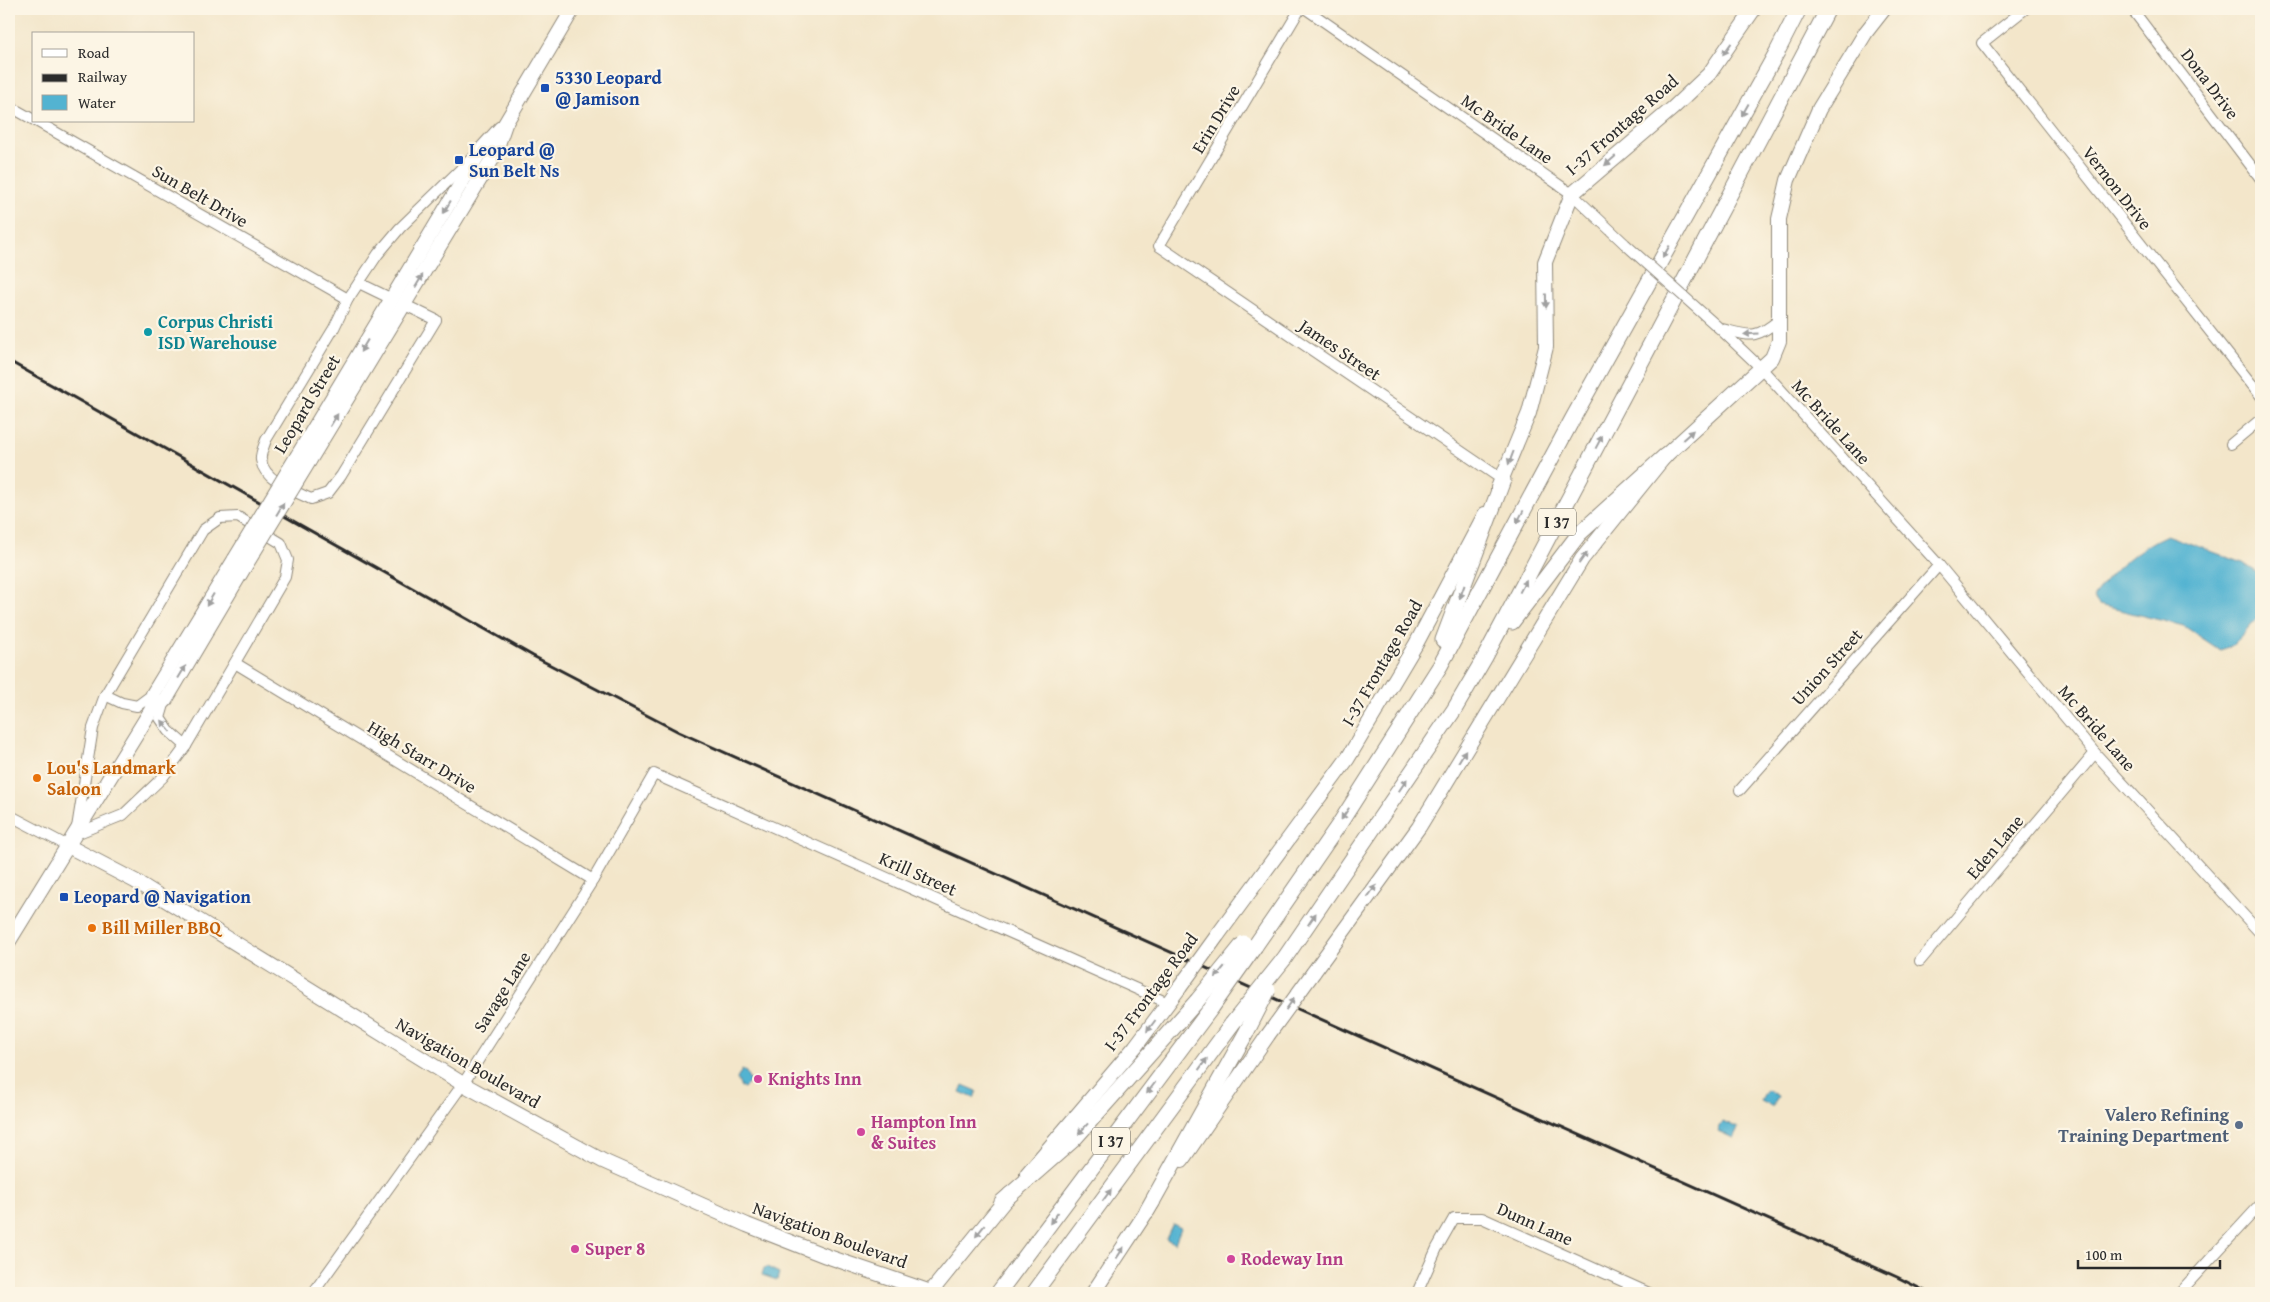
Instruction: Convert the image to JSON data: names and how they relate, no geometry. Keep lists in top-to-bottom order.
{
  "streets": {
    "highway": ["I 37"],
    "main road": ["I-37 Frontage Road", "Leopard Street", "Navigation Boulevard"],
    "street": [
      "Dona Drive",
      "Erin Drive",
      "Mc Bride Lane",
      "Vernon Drive",
      "Sun Belt Drive",
      "James Street",
      "Union Street",
      "High Starr Drive",
      "Eden Lane",
      "Krill Street",
      "Savage Lane",
      "Dunn Lane"
    ]
  },
  "crossings": [
    ["Erin Drive", "James Street"],
    ["I-37 Frontage Road", "Mc Bride Lane"],
    ["I-37 Frontage Road", "James Street"],
    ["I-37 Frontage Road", "Krill Street"],
    ["I-37 Frontage Road", "Navigation Boulevard"],
    ["Mc Bride Lane", "Union Street"],
    ["Mc Bride Lane", "Eden Lane"],
    ["Leopard Street", "Navigation Boulevard"],
    ["High Starr Drive", "Savage Lane"],
    ["Krill Street", "Savage Lane"],
    ["Savage Lane", "Navigation Boulevard"]
  ],
  "places": {
    "transit": ["5330 Leopard @ Jamison", "Leopard @ Sun Belt Ns", "Leopard @ Navigation"],
    "other": [
      "Corpus Christi ISD Warehouse",
      "Lou's Landmark Saloon",
      "Bill Miller BBQ",
      "Knights Inn",
      "Valero Refining Training Department",
      "Hampton Inn & Suites",
      "Super 8",
      "Rodeway Inn"
    ]
  },
  "legend": ["Road", "Railway", "Water"],
  "scale_bar": "100 m"
}
